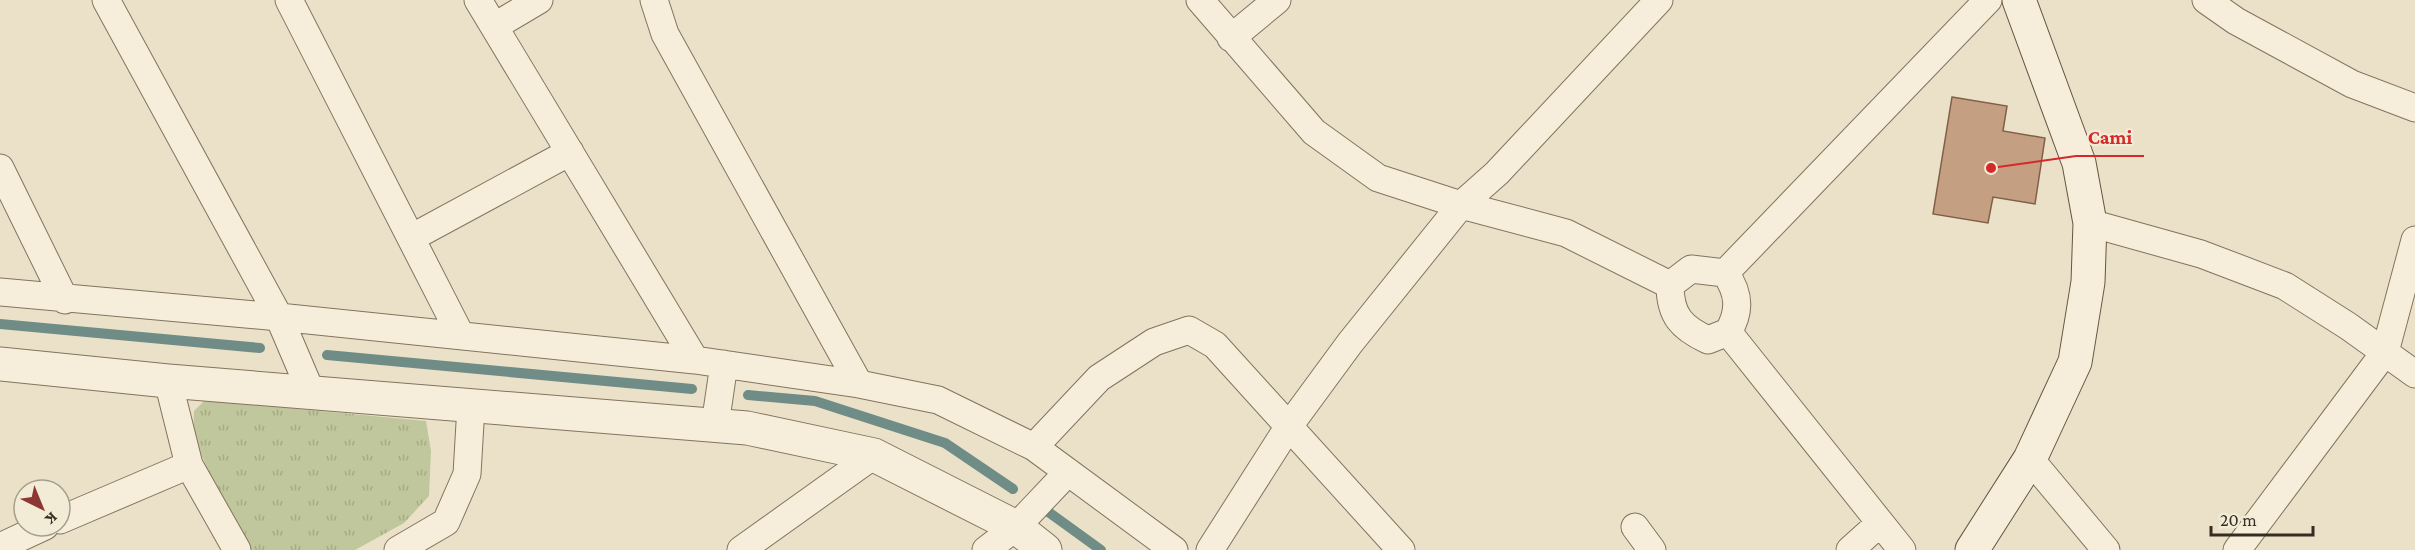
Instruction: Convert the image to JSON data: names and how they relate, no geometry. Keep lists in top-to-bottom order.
{
  "places": ["Cami"],
  "scale_bar": "20 m",
  "north": "bottom right"
}
